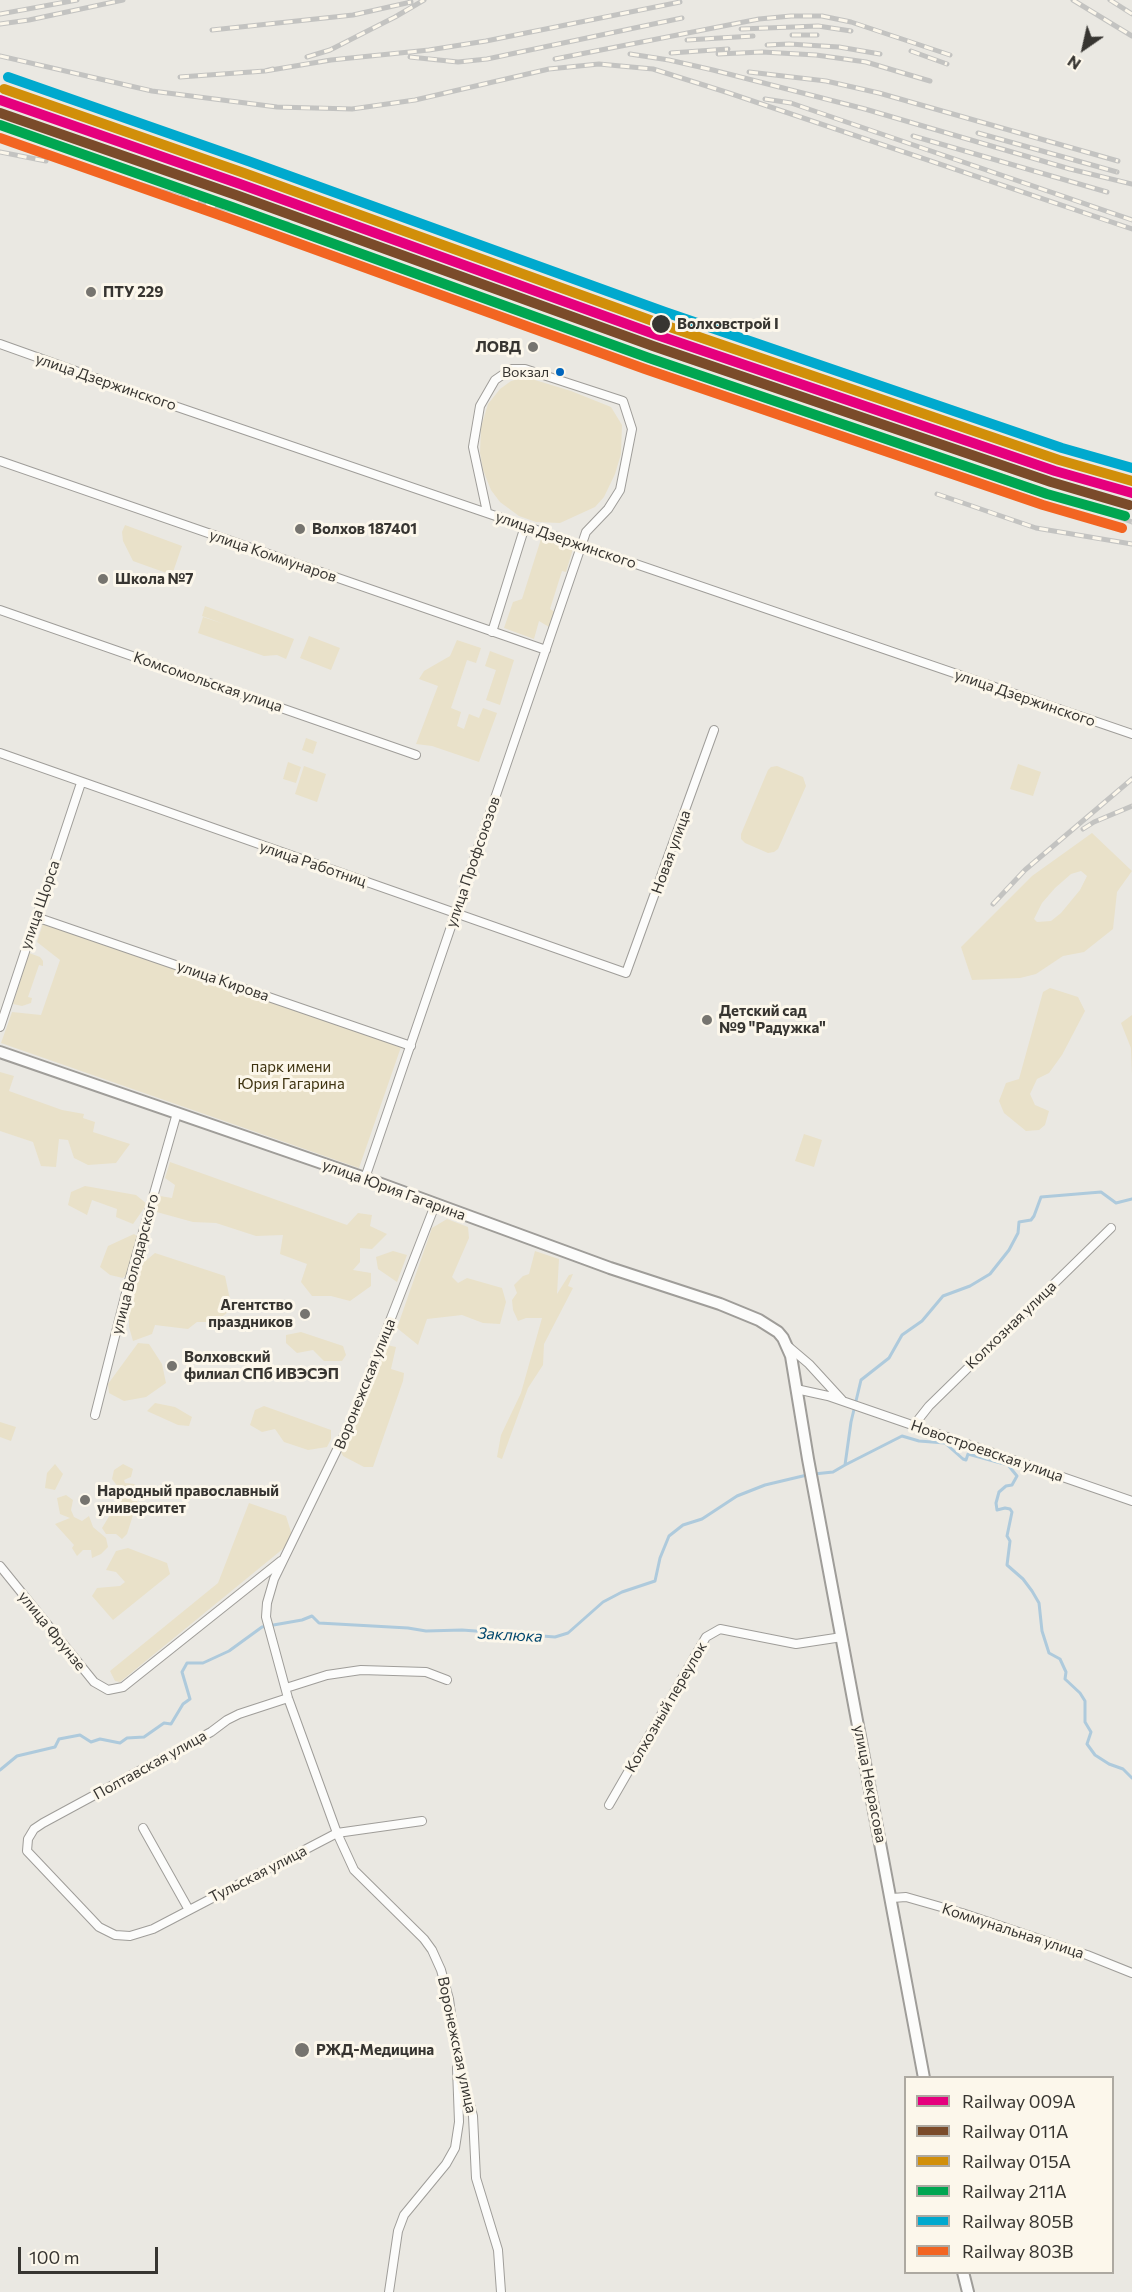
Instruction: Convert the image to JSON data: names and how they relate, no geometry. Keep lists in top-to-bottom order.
{
  "streets": {
    "main road": ["улица Юрия Гагарина", "улица Некрасова"],
    "street": [
      "улица Дзержинского",
      "улица Коммунаров",
      "Комсомольская улица",
      "Новая улица",
      "улица Профсоюзов",
      "улица Работниц",
      "улица Щорса",
      "улица Кирова",
      "улица Володарского",
      "Колхозная улица",
      "Воронежская улица",
      "Новостроевская улица",
      "улица Фрунзе",
      "Колхозный переулок",
      "Полтавская улица",
      "Тульская улица",
      "Коммунальная улица"
    ]
  },
  "crossings": [
    ["улица Дзержинского", "улица Профсоюзов"],
    ["улица Коммунаров", "улица Профсоюзов"],
    ["Новая улица", "улица Работниц"],
    ["улица Профсоюзов", "улица Работниц"],
    ["улица Профсоюзов", "улица Кирова"],
    ["улица Профсоюзов", "улица Юрия Гагарина"],
    ["улица Работниц", "улица Щорса"],
    ["улица Щорса", "улица Кирова"],
    ["улица Юрия Гагарина", "улица Володарского"],
    ["улица Юрия Гагарина", "Воронежская улица"],
    ["улица Юрия Гагарина", "Новостроевская улица"],
    ["Колхозная улица", "Новостроевская улица"],
    ["Воронежская улица", "улица Фрунзе"],
    ["Воронежская улица", "Полтавская улица"],
    ["Воронежская улица", "Тульская улица"],
    ["Новостроевская улица", "улица Некрасова"],
    ["Колхозный переулок", "улица Некрасова"],
    ["Полтавская улица", "Тульская улица"],
    ["улица Некрасова", "Коммунальная улица"]
  ],
  "water": ["Заклюка"],
  "parks": ["парк имени Юрия Гагарина"],
  "places": [
    "ПТУ 229",
    "Волховстрой I",
    "ЛОВД",
    "Вокзал",
    "Волхов 187401",
    "Школа №7",
    "Детский cад №9 \"Радужка\"",
    "Агентство праздников",
    "Волховский филиал СПб ИВЭСЭП",
    "Народный православный университет",
    "РЖД-Медицина"
  ],
  "lines": [
    "rail line 805В",
    "rail line 015А",
    "rail line 009А",
    "rail line 011А",
    "rail line 211А",
    "rail line 803В"
  ],
  "legend": [
    "Railway 009А",
    "Railway 011А",
    "Railway 015А",
    "Railway 211А",
    "Railway 805В",
    "Railway 803В"
  ],
  "scale_bar": "100 m",
  "north": "bottom left"
}
